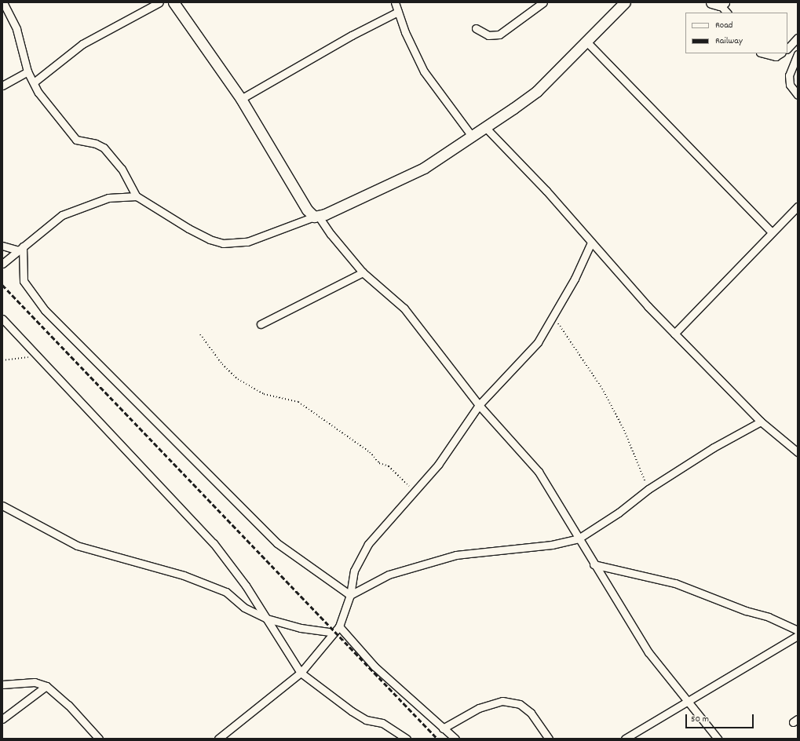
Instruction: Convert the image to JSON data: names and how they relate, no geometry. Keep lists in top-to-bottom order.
{
  "legend": ["Road", "Railway"],
  "scale_bar": "50 m"
}
